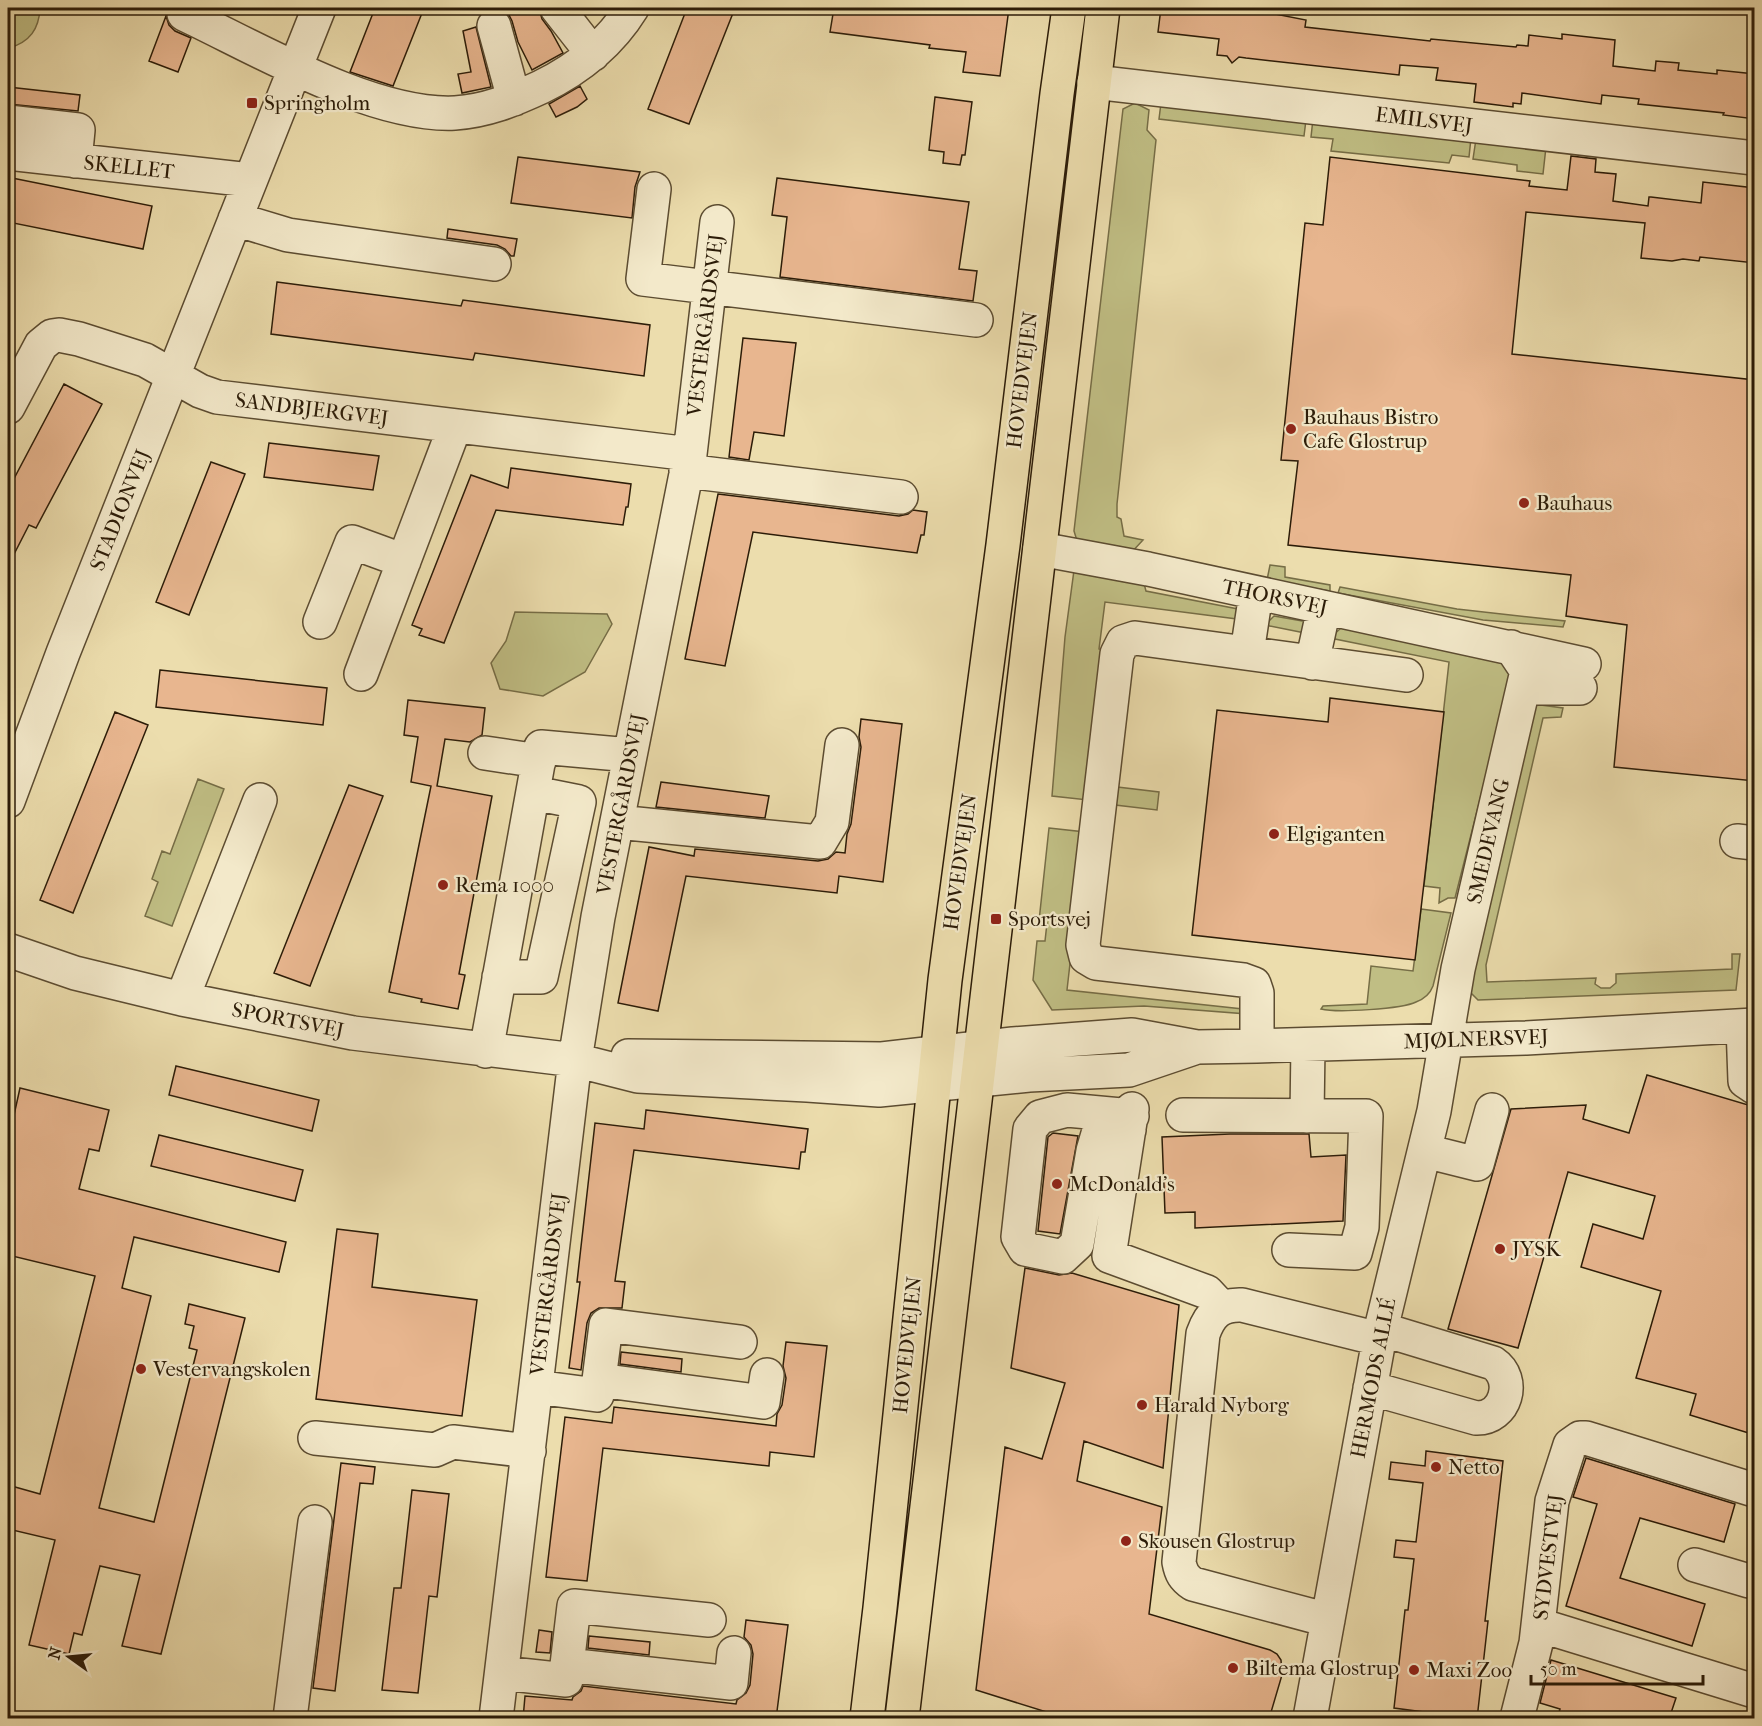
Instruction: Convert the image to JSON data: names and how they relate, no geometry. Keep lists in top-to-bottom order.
{
  "streets": {
    "main road": ["HOVEDVEJEN"],
    "street": [
      "EMILSVEJ",
      "SKELLET",
      "VESTERGÅRDSVEJ",
      "SANDBJERGVEJ",
      "STADIONVEJ",
      "THORSVEJ",
      "SMEDEVANG",
      "SPORTSVEJ",
      "MJØLNERSVEJ",
      "HERMODS ALLÉ",
      "SYDVESTVEJ"
    ]
  },
  "crossings": [
    ["EMILSVEJ", "HOVEDVEJEN"],
    ["SKELLET", "STADIONVEJ"],
    ["VESTERGÅRDSVEJ", "SANDBJERGVEJ"],
    ["VESTERGÅRDSVEJ", "SPORTSVEJ"],
    ["HOVEDVEJEN", "THORSVEJ"],
    ["HOVEDVEJEN", "SPORTSVEJ"],
    ["HOVEDVEJEN", "MJØLNERSVEJ"],
    ["SANDBJERGVEJ", "STADIONVEJ"],
    ["THORSVEJ", "SMEDEVANG"],
    ["SMEDEVANG", "MJØLNERSVEJ"],
    ["SMEDEVANG", "HERMODS ALLÉ"],
    ["SPORTSVEJ", "MJØLNERSVEJ"],
    ["MJØLNERSVEJ", "HERMODS ALLÉ"]
  ],
  "places": {
    "transit": ["Springholm", "Sportsvej"],
    "other": [
      "Bauhaus Bistro Cafe Glostrup",
      "Bauhaus",
      "Elgiganten",
      "Rema 1000",
      "McDonald's",
      "JYSK",
      "Vestervangskolen",
      "Harald Nyborg",
      "Netto",
      "Skousen Glostrup",
      "Biltema Glostrup",
      "Maxi Zoo"
    ]
  },
  "scale_bar": "50 m",
  "north": "left"
}
